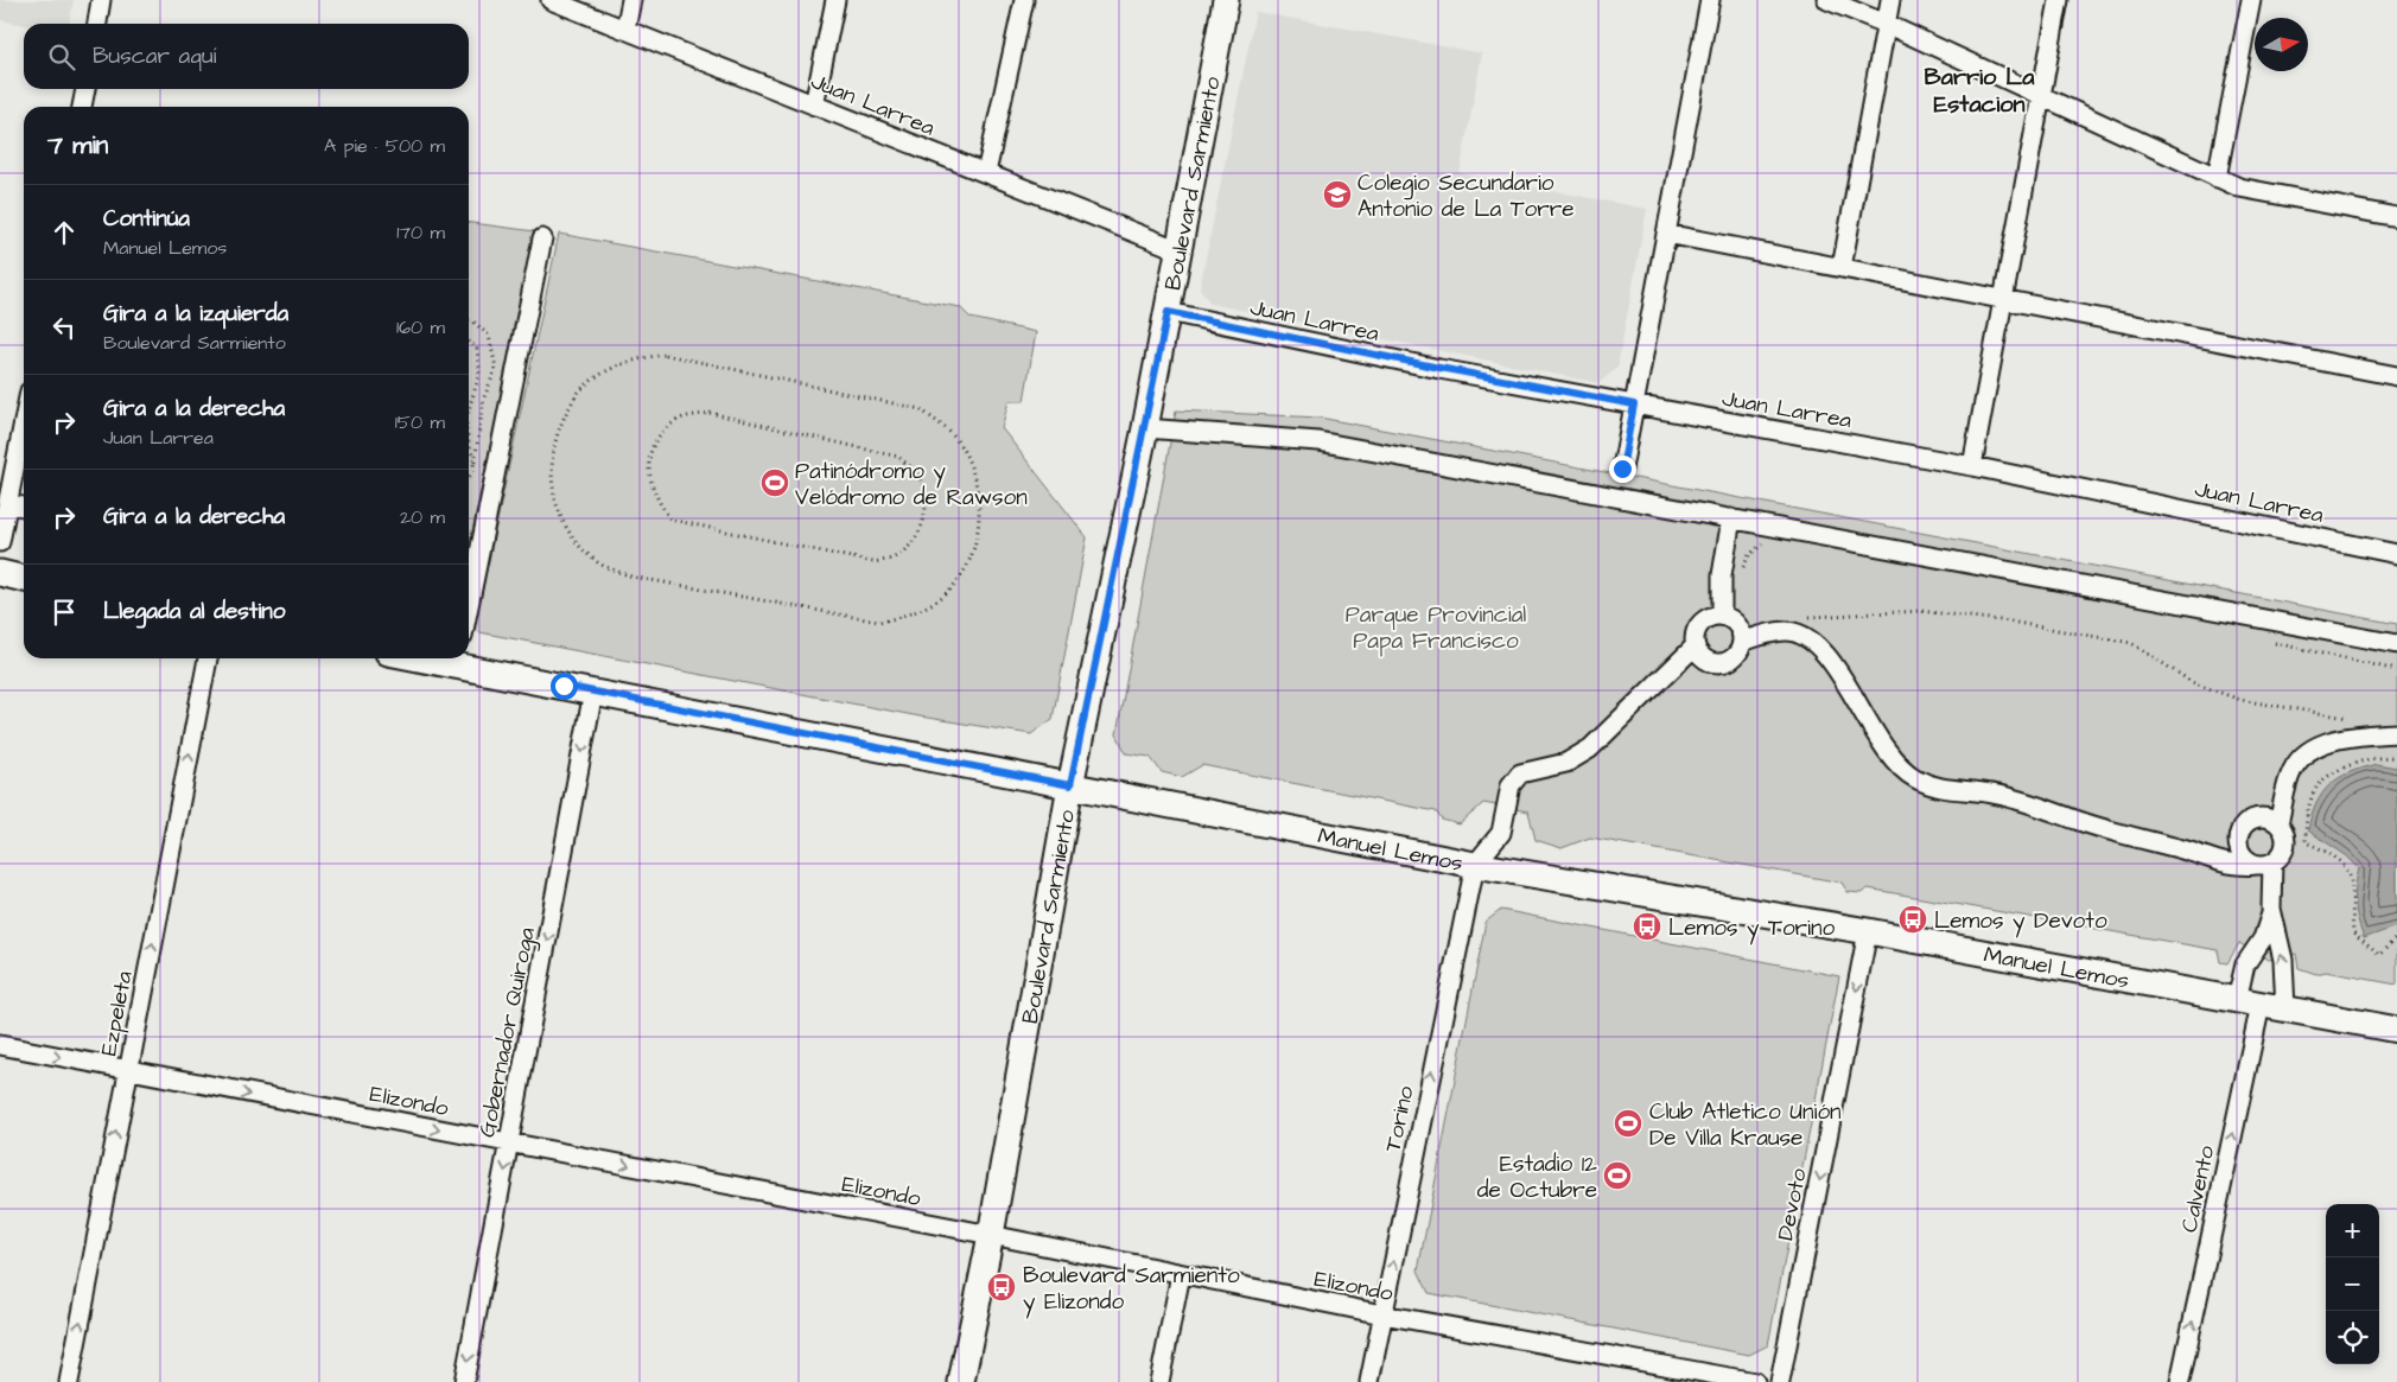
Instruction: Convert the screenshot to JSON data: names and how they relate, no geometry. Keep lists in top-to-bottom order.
{
  "streets": {
    "main road": ["Boulevard Sarmiento", "Manuel Lemos"],
    "street": [
      "Juan Larrea",
      "Ezpeleta",
      "Gobernador Quiroga",
      "Elizondo",
      "Torino",
      "Calvento",
      "Devoto"
    ]
  },
  "crossings": [
    ["Juan Larrea", "Boulevard Sarmiento"],
    ["Boulevard Sarmiento", "Manuel Lemos"],
    ["Boulevard Sarmiento", "Elizondo"],
    ["Manuel Lemos", "Gobernador Quiroga"],
    ["Manuel Lemos", "Torino"],
    ["Manuel Lemos", "Calvento"],
    ["Manuel Lemos", "Devoto"],
    ["Ezpeleta", "Elizondo"],
    ["Gobernador Quiroga", "Elizondo"],
    ["Elizondo", "Torino"]
  ],
  "one_way": [
    "Ezpeleta",
    "Gobernador Quiroga",
    "Elizondo",
    "Torino",
    "Calvento",
    "Devoto"
  ],
  "districts": ["Barrio La Estacion"],
  "parks": ["Parque Provincial Papa Francisco"],
  "places": {
    "school or university": ["Colegio Secundario Antonio de La Torre"],
    "sports": ["Patinódromo y Velódromo de Rawson", "Club Atletico Unión De Villa Krause", "Estadio 12 de Octubre"],
    "bus stop": ["Lemos y Devoto", "Lemos y Torino", "Boulevard Sarmiento y Elizondo"]
  },
  "north": "right",
  "page": {
    "search": "Buscar aquí",
    "heading": ["7 min", "A pie · 500 m"],
    "list": [
      ["Continúa", "Manuel Lemos", "170 m"],
      ["Gira a la izquierda", "Boulevard Sarmiento", "160 m"],
      ["Gira a la derecha", "Juan Larrea", "150 m"],
      ["Gira a la derecha", "20 m"],
      "Llegada al destino"
    ],
    "map_buttons": ["+", "−"]
  }
}
